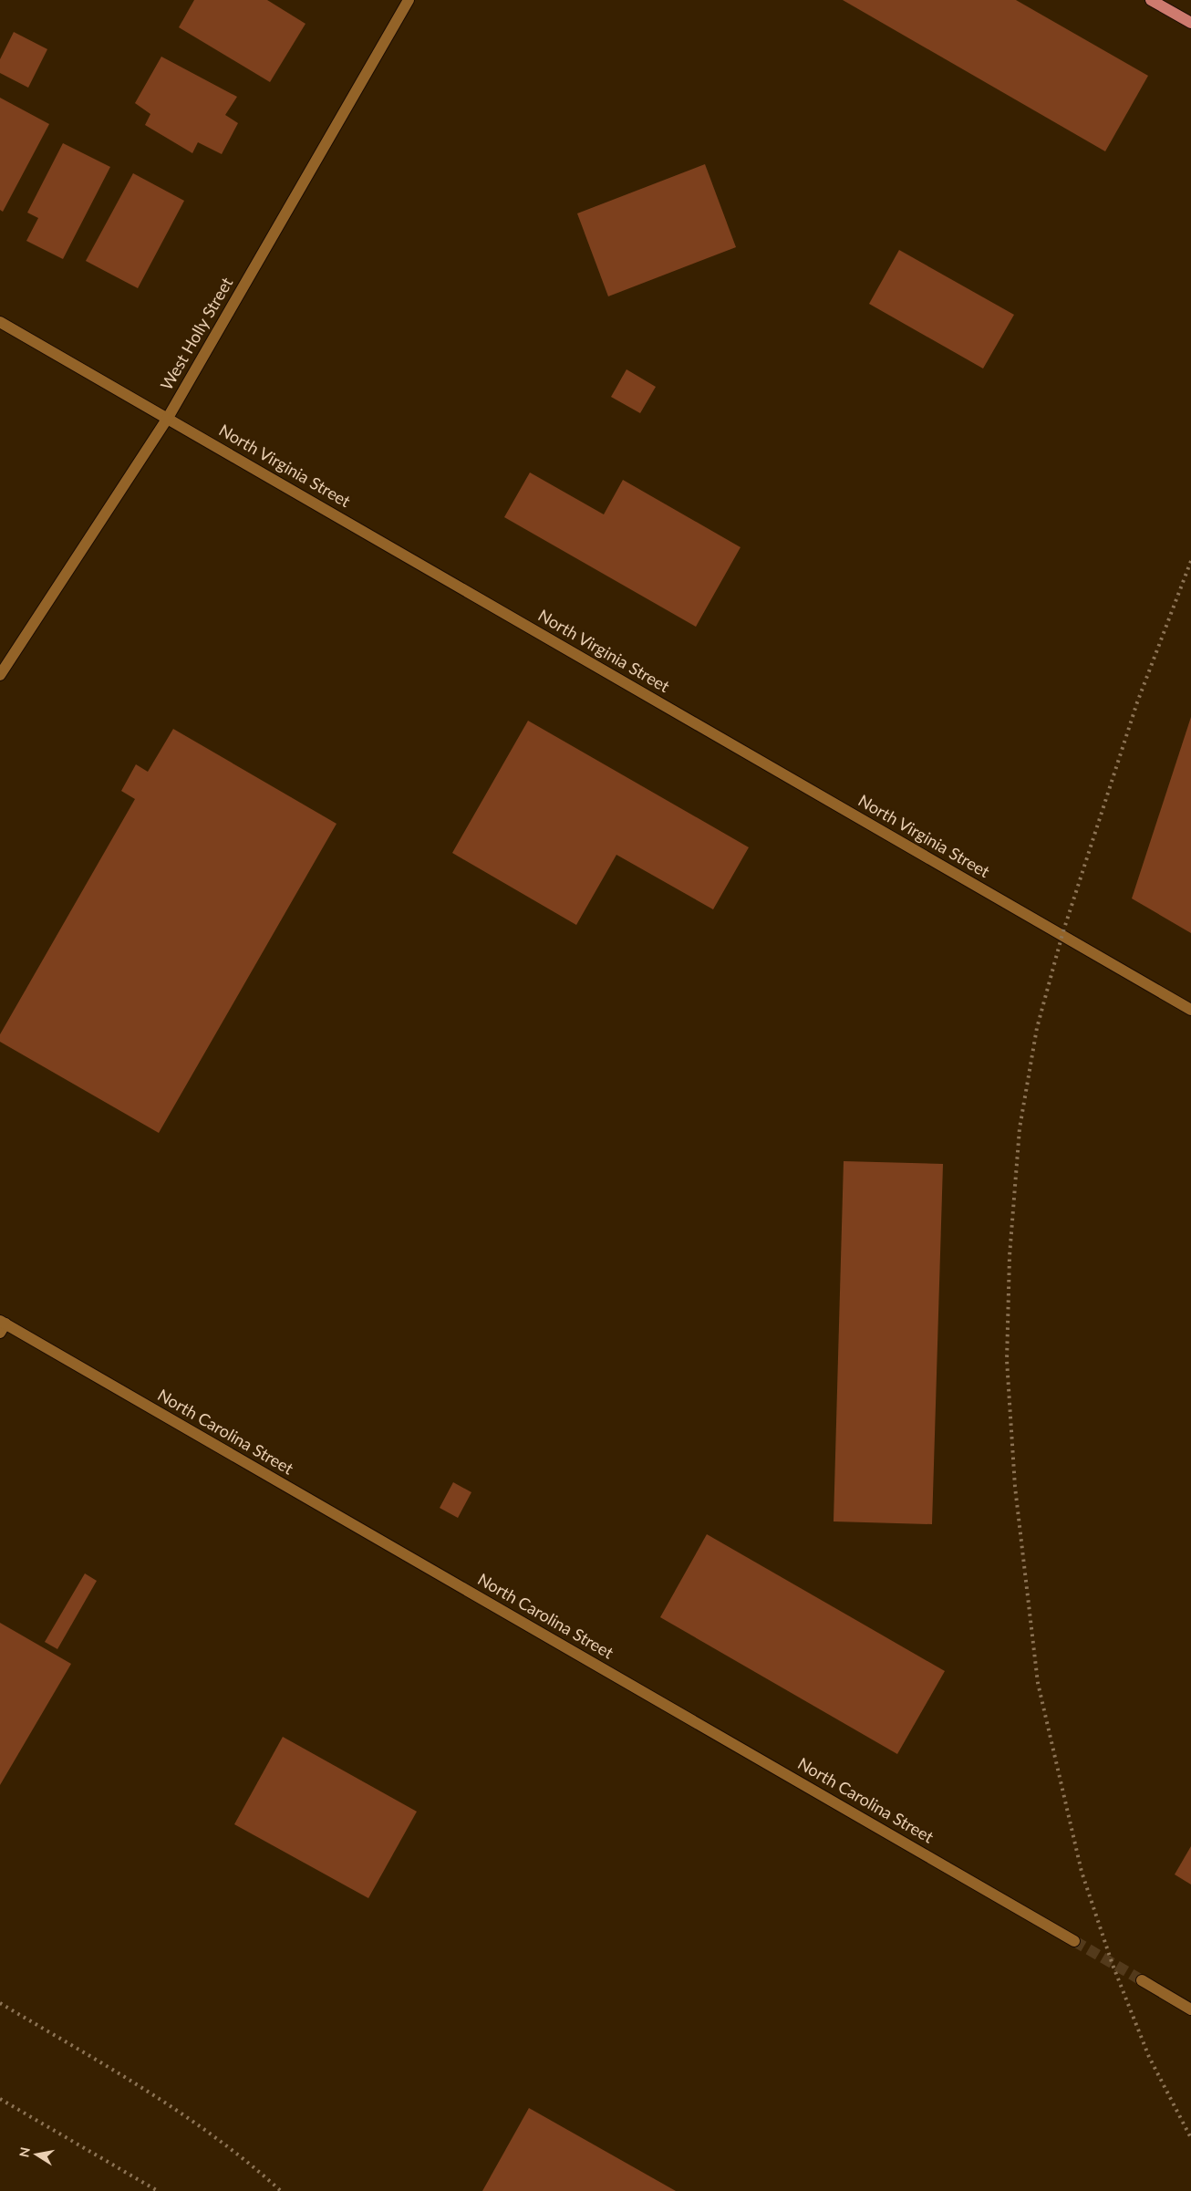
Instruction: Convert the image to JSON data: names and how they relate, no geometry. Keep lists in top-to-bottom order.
{
  "streets": {
    "street": ["West Holly Street", "North Virginia Street", "North Carolina Street"]
  },
  "crossings": [
    ["West Holly Street", "North Virginia Street"]
  ],
  "north": "left"
}
